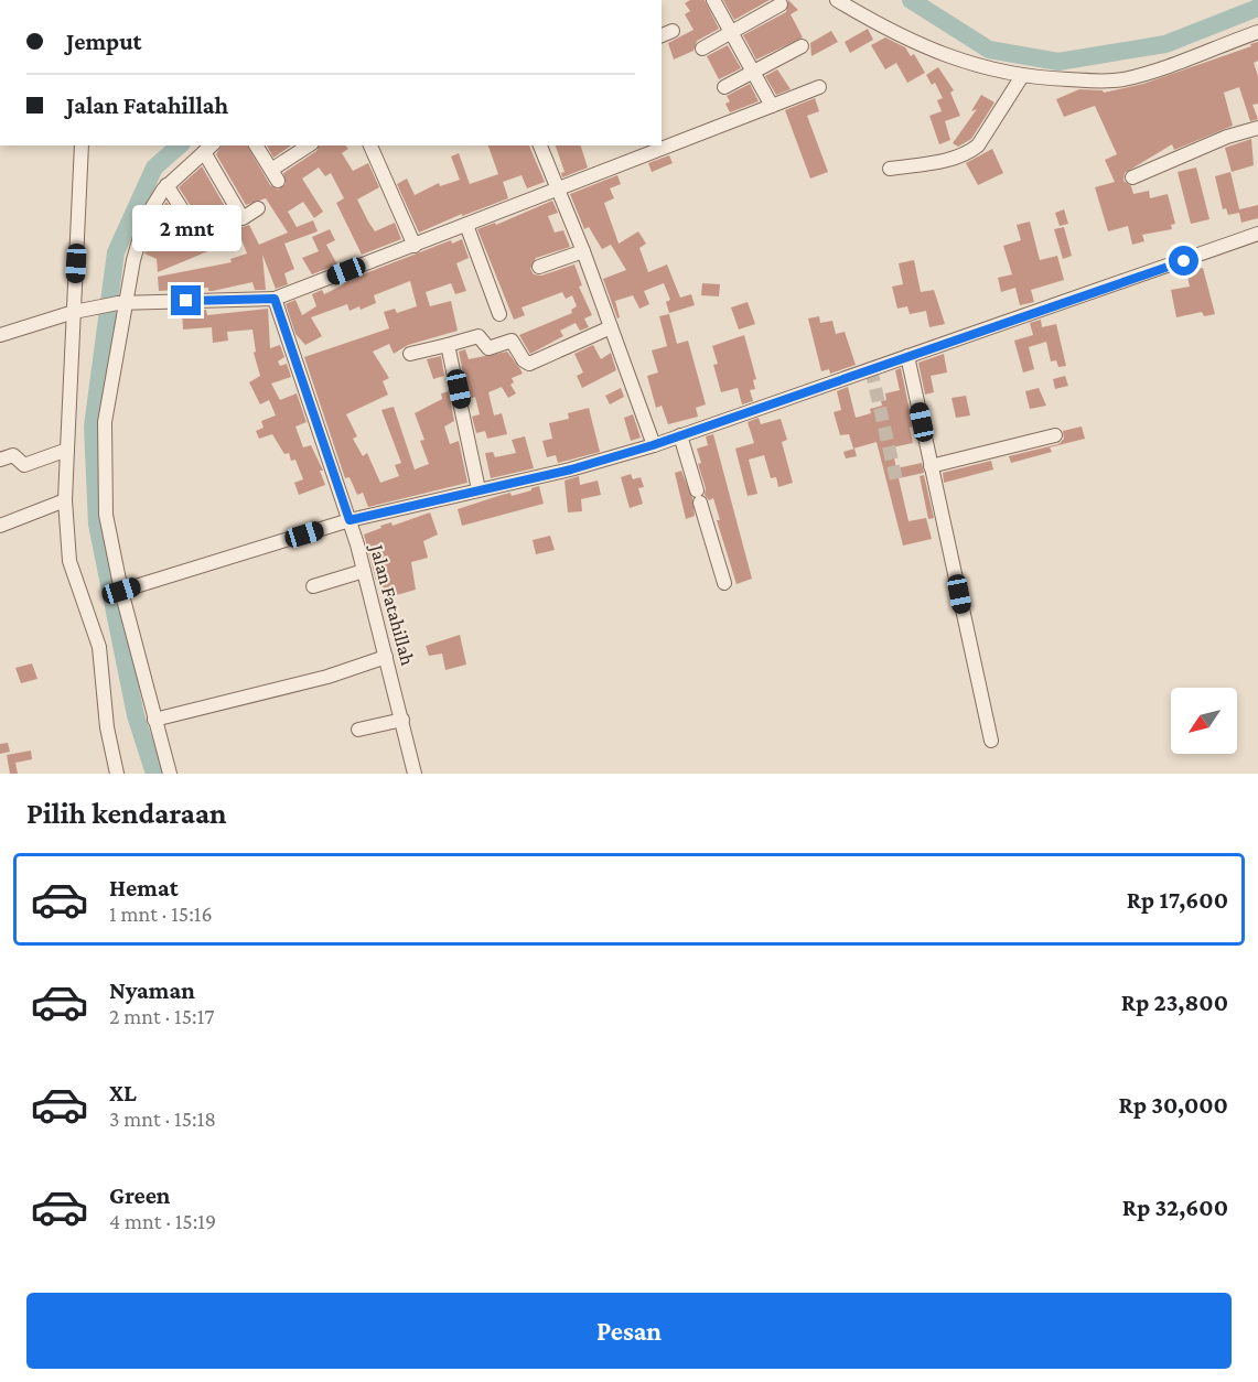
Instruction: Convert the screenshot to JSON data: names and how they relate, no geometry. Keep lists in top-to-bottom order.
{
  "streets": {
    "street": ["Jalan Fatahillah"]
  },
  "north": "bottom left",
  "page": {
    "banner": ["Jemput", "Jalan Fatahillah"],
    "bubble": "2 mnt",
    "heading": "Pilih kendaraan",
    "list": [
      {
        "name": "Hemat",
        "note": "1 mnt · 15:16",
        "value": "Rp 17,600"
      },
      {
        "name": "Nyaman",
        "note": "2 mnt · 15:17",
        "value": "Rp 23,800"
      },
      {
        "name": "XL",
        "note": "3 mnt · 15:18",
        "value": "Rp 30,000"
      },
      {
        "name": "Green",
        "note": "4 mnt · 15:19",
        "value": "Rp 32,600"
      }
    ],
    "buttons": "Pesan"
  }
}
